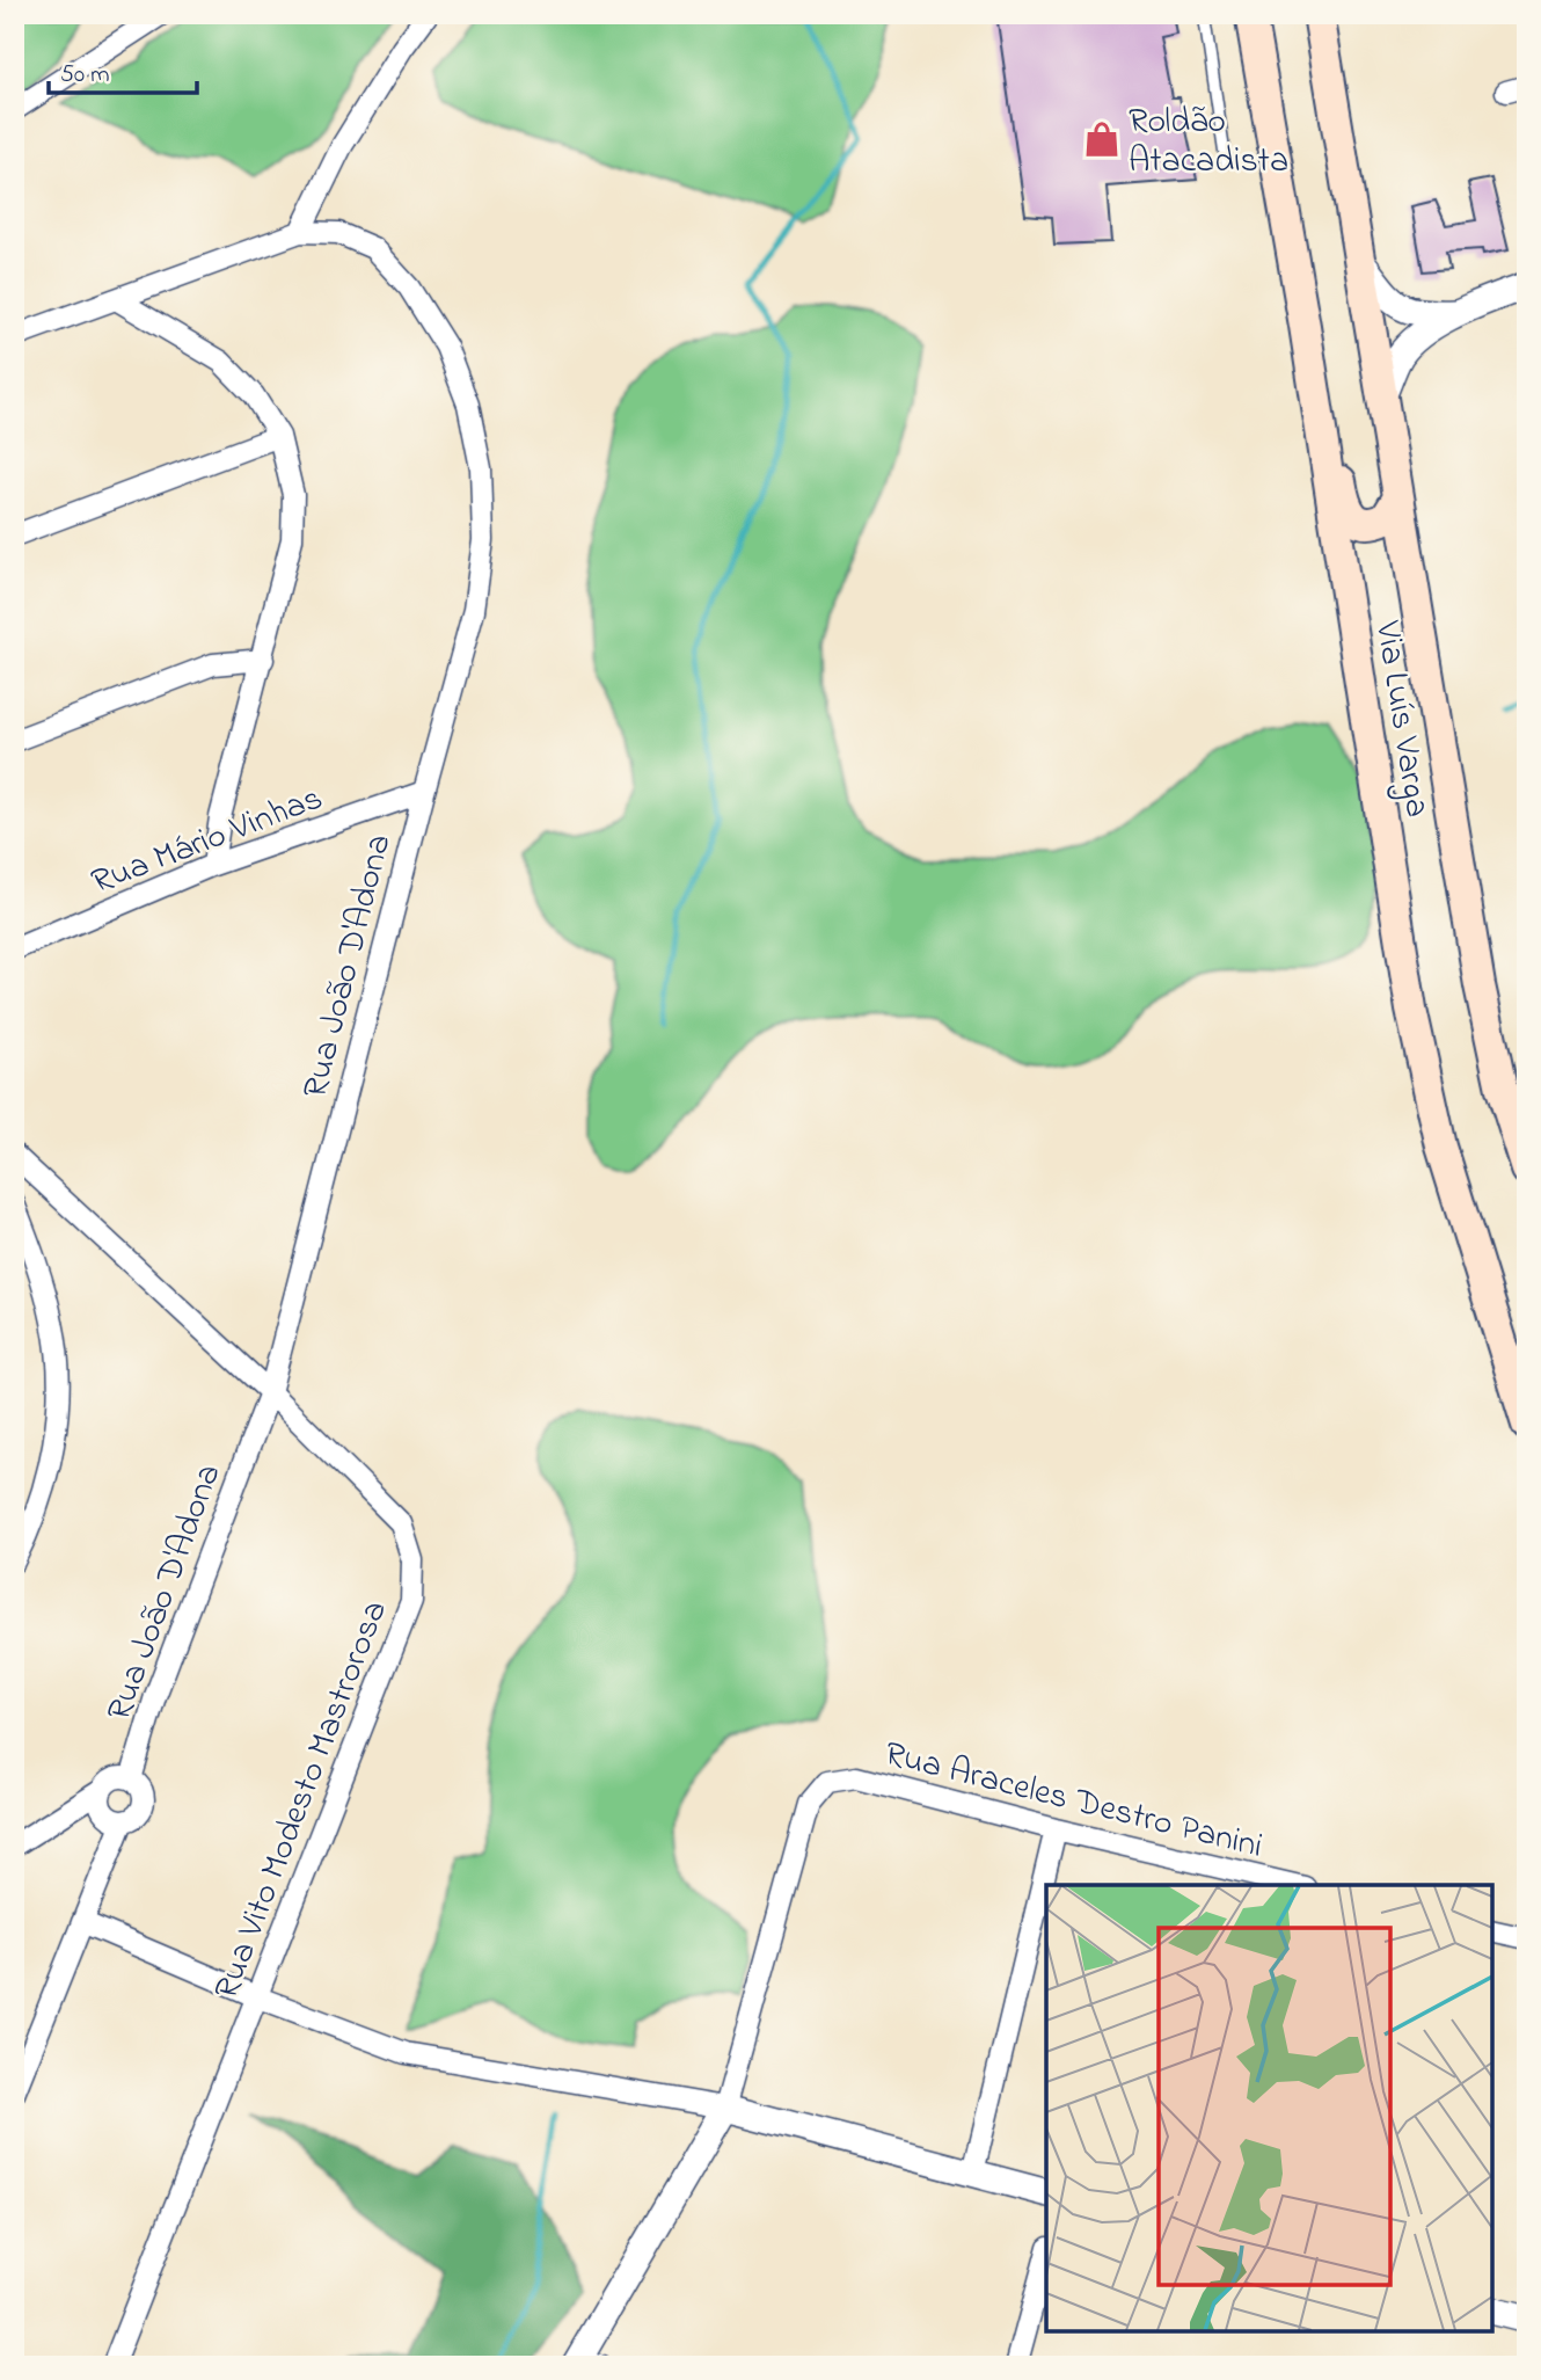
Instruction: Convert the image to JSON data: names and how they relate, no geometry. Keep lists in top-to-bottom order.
{
  "streets": {
    "main road": ["Via Luís Varga"],
    "street": [
      "Rua Mário Vinhas",
      "Rua João D'Adona",
      "Rua Araceles Destro Panini",
      "Rua Vito Modesto Mastrorosa"
    ]
  },
  "crossings": [
    ["Rua Mário Vinhas", "Rua João D'Adona"],
    ["Rua João D'Adona", "Rua Vito Modesto Mastrorosa"]
  ],
  "places": {
    "shop": ["Roldão Atacadista"]
  },
  "scale_bar": "50 m"
}
